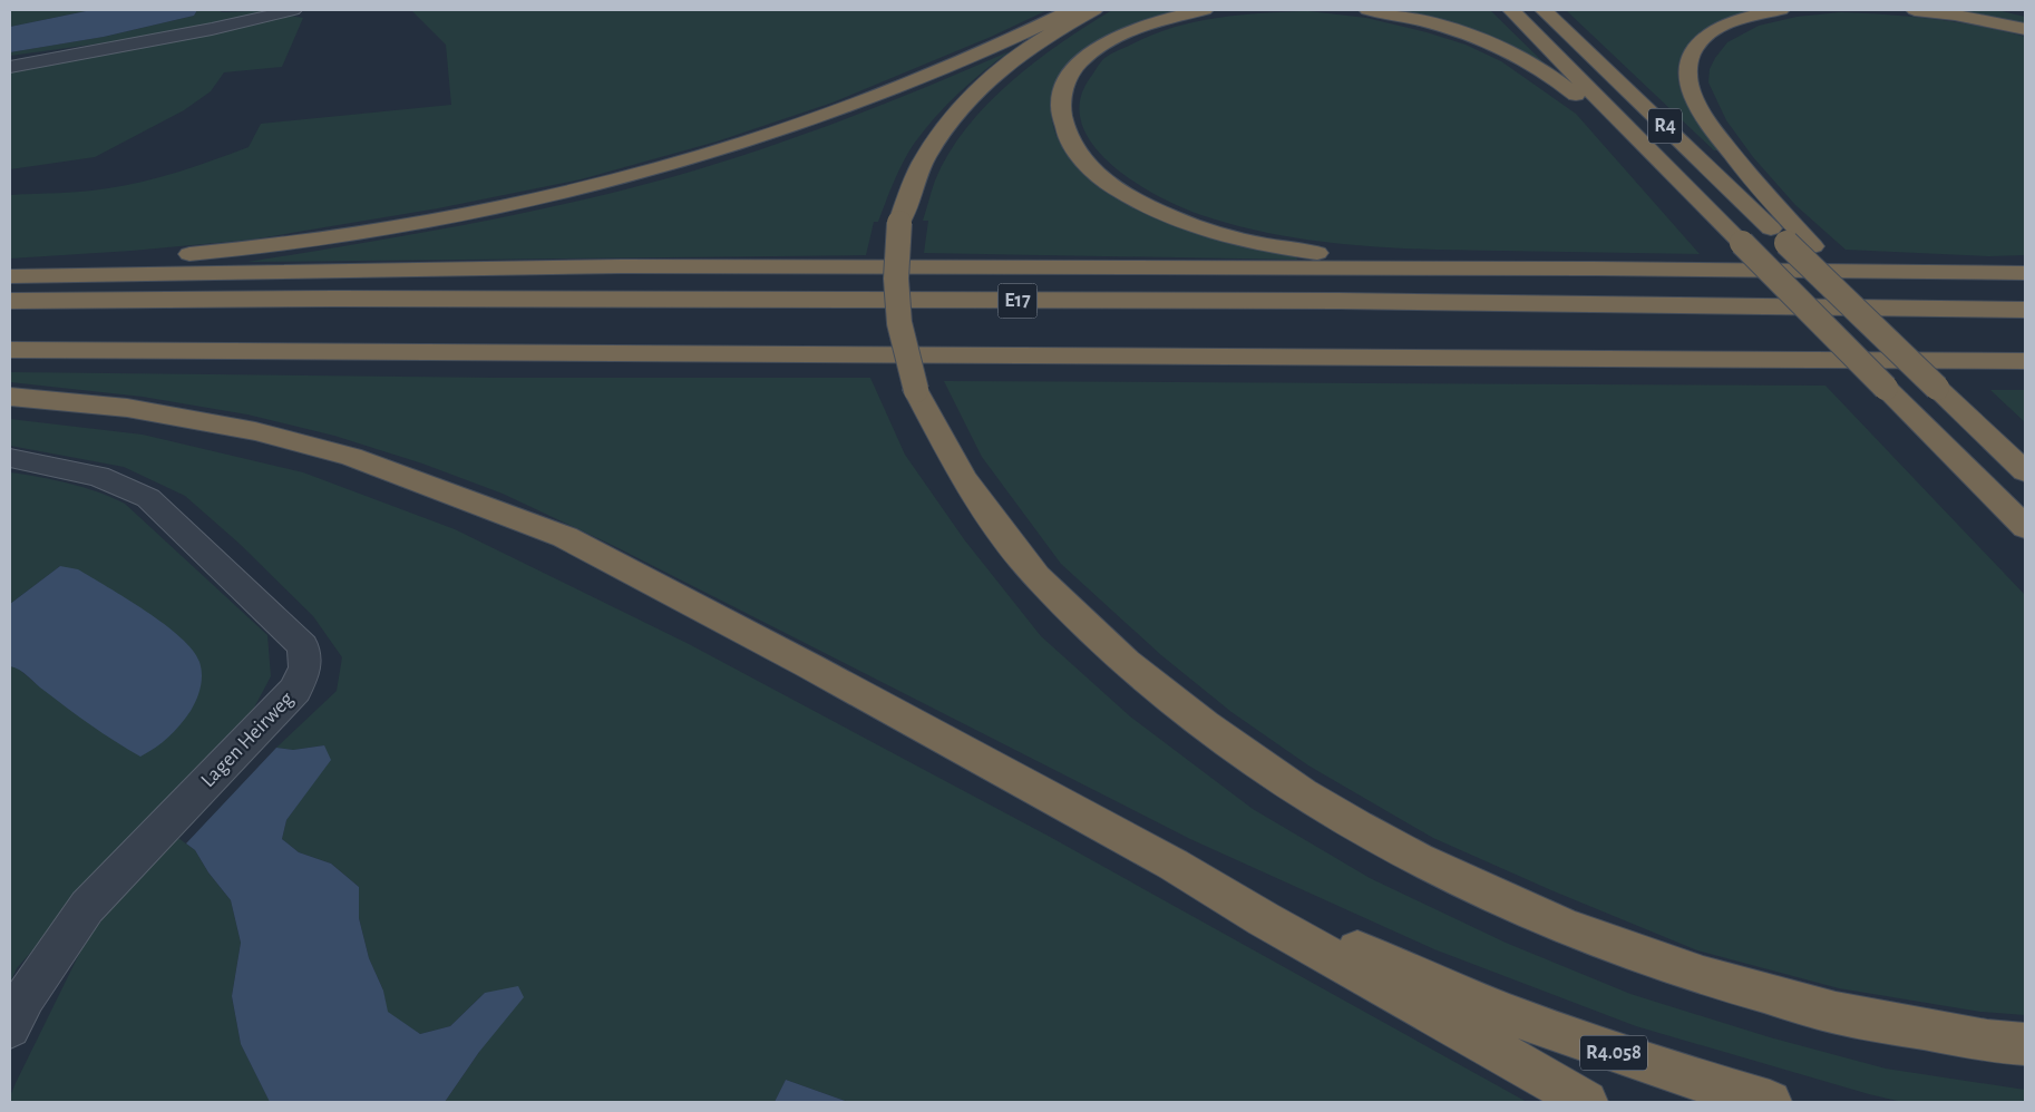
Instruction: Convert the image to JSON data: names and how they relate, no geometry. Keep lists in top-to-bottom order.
{
  "streets": {
    "highway": ["R4", "E17", "R4.058"],
    "street": ["Lagen Heirweg"]
  }
}
